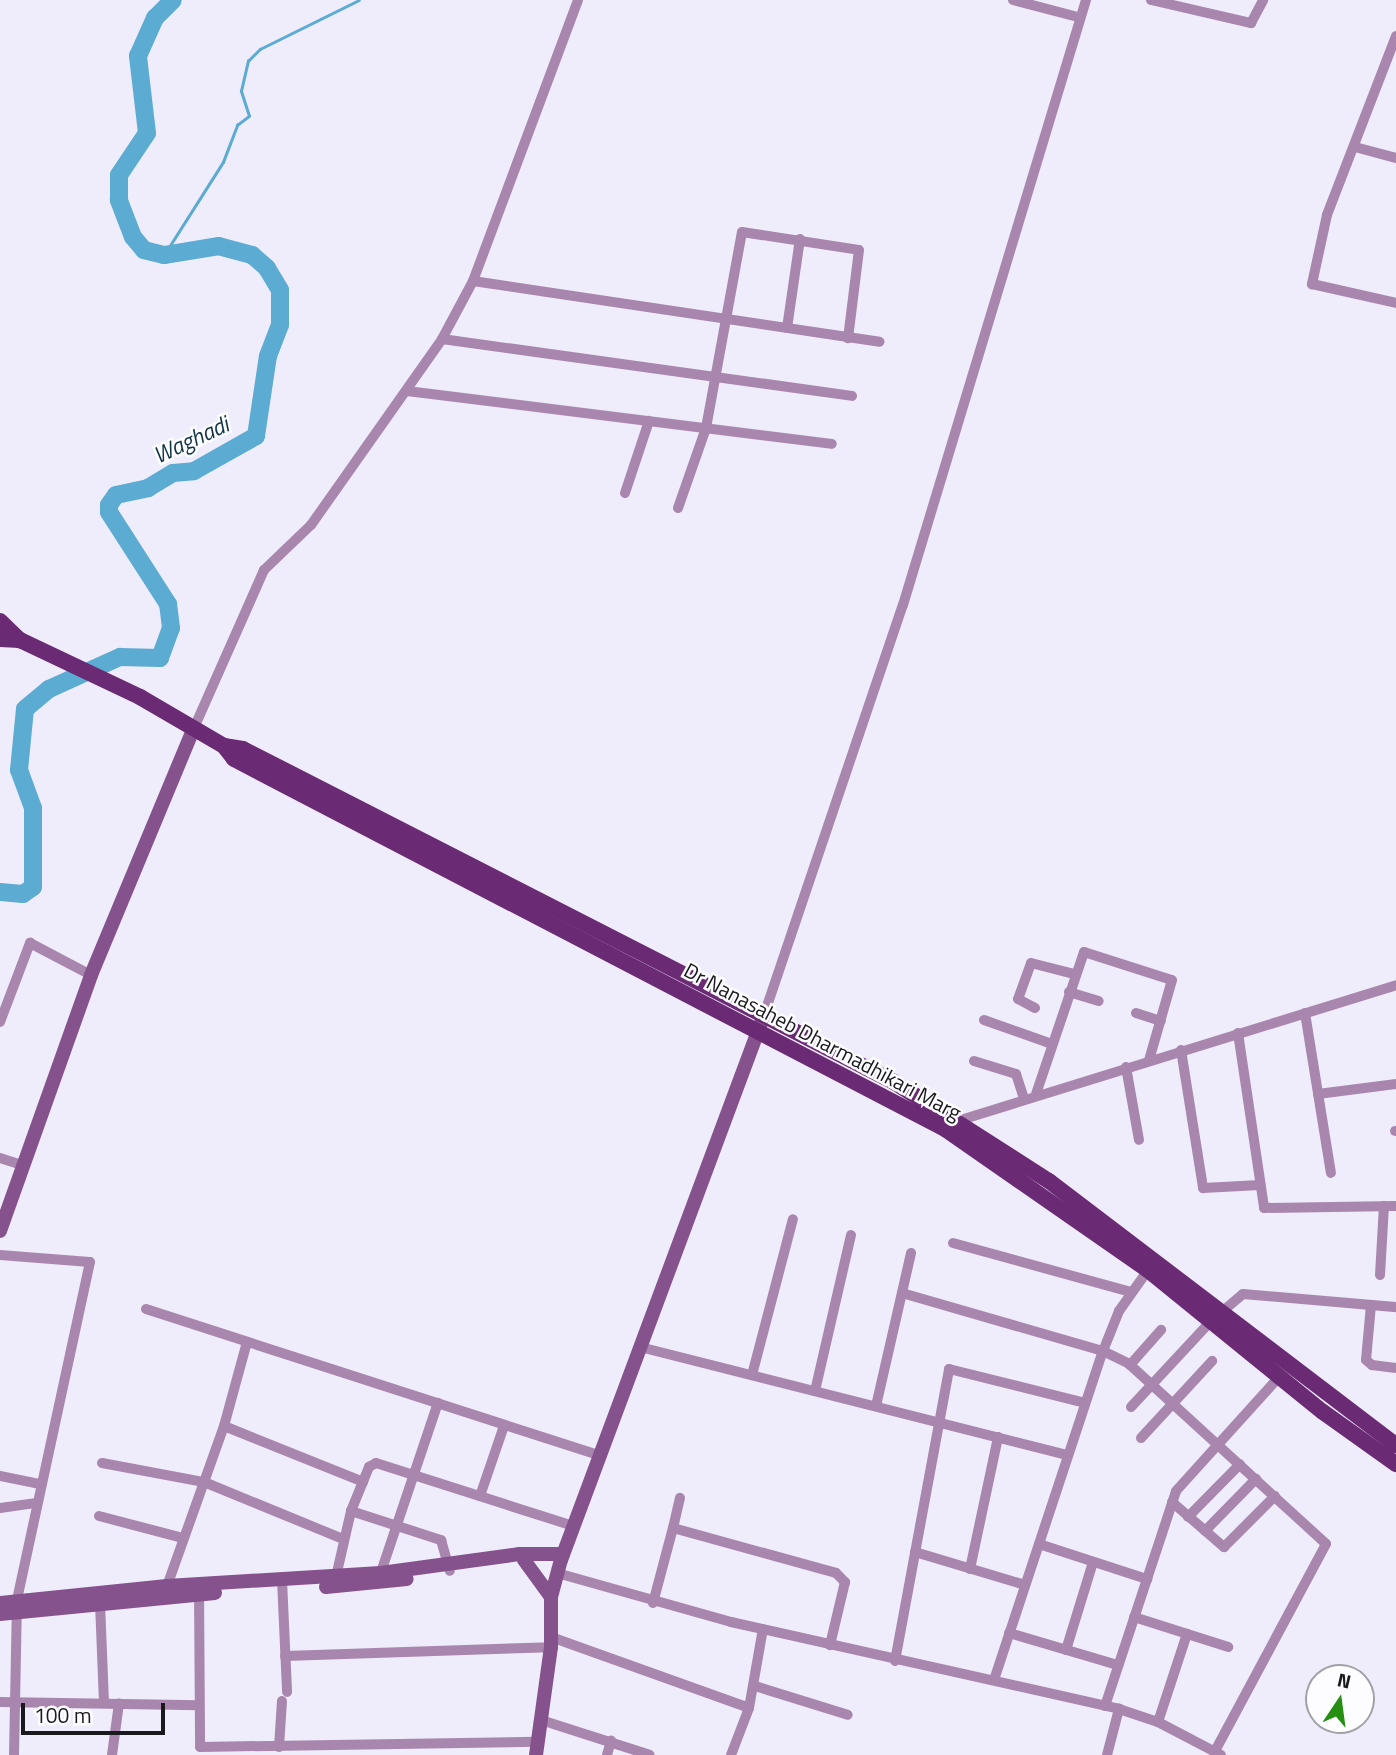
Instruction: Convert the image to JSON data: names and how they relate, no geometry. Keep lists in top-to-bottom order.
{
  "streets": {
    "main road": ["Dr Nanasaheb Dharmadhikari Marg"]
  },
  "water": ["Waghadi"],
  "scale_bar": "100 m",
  "north": "top"
}
